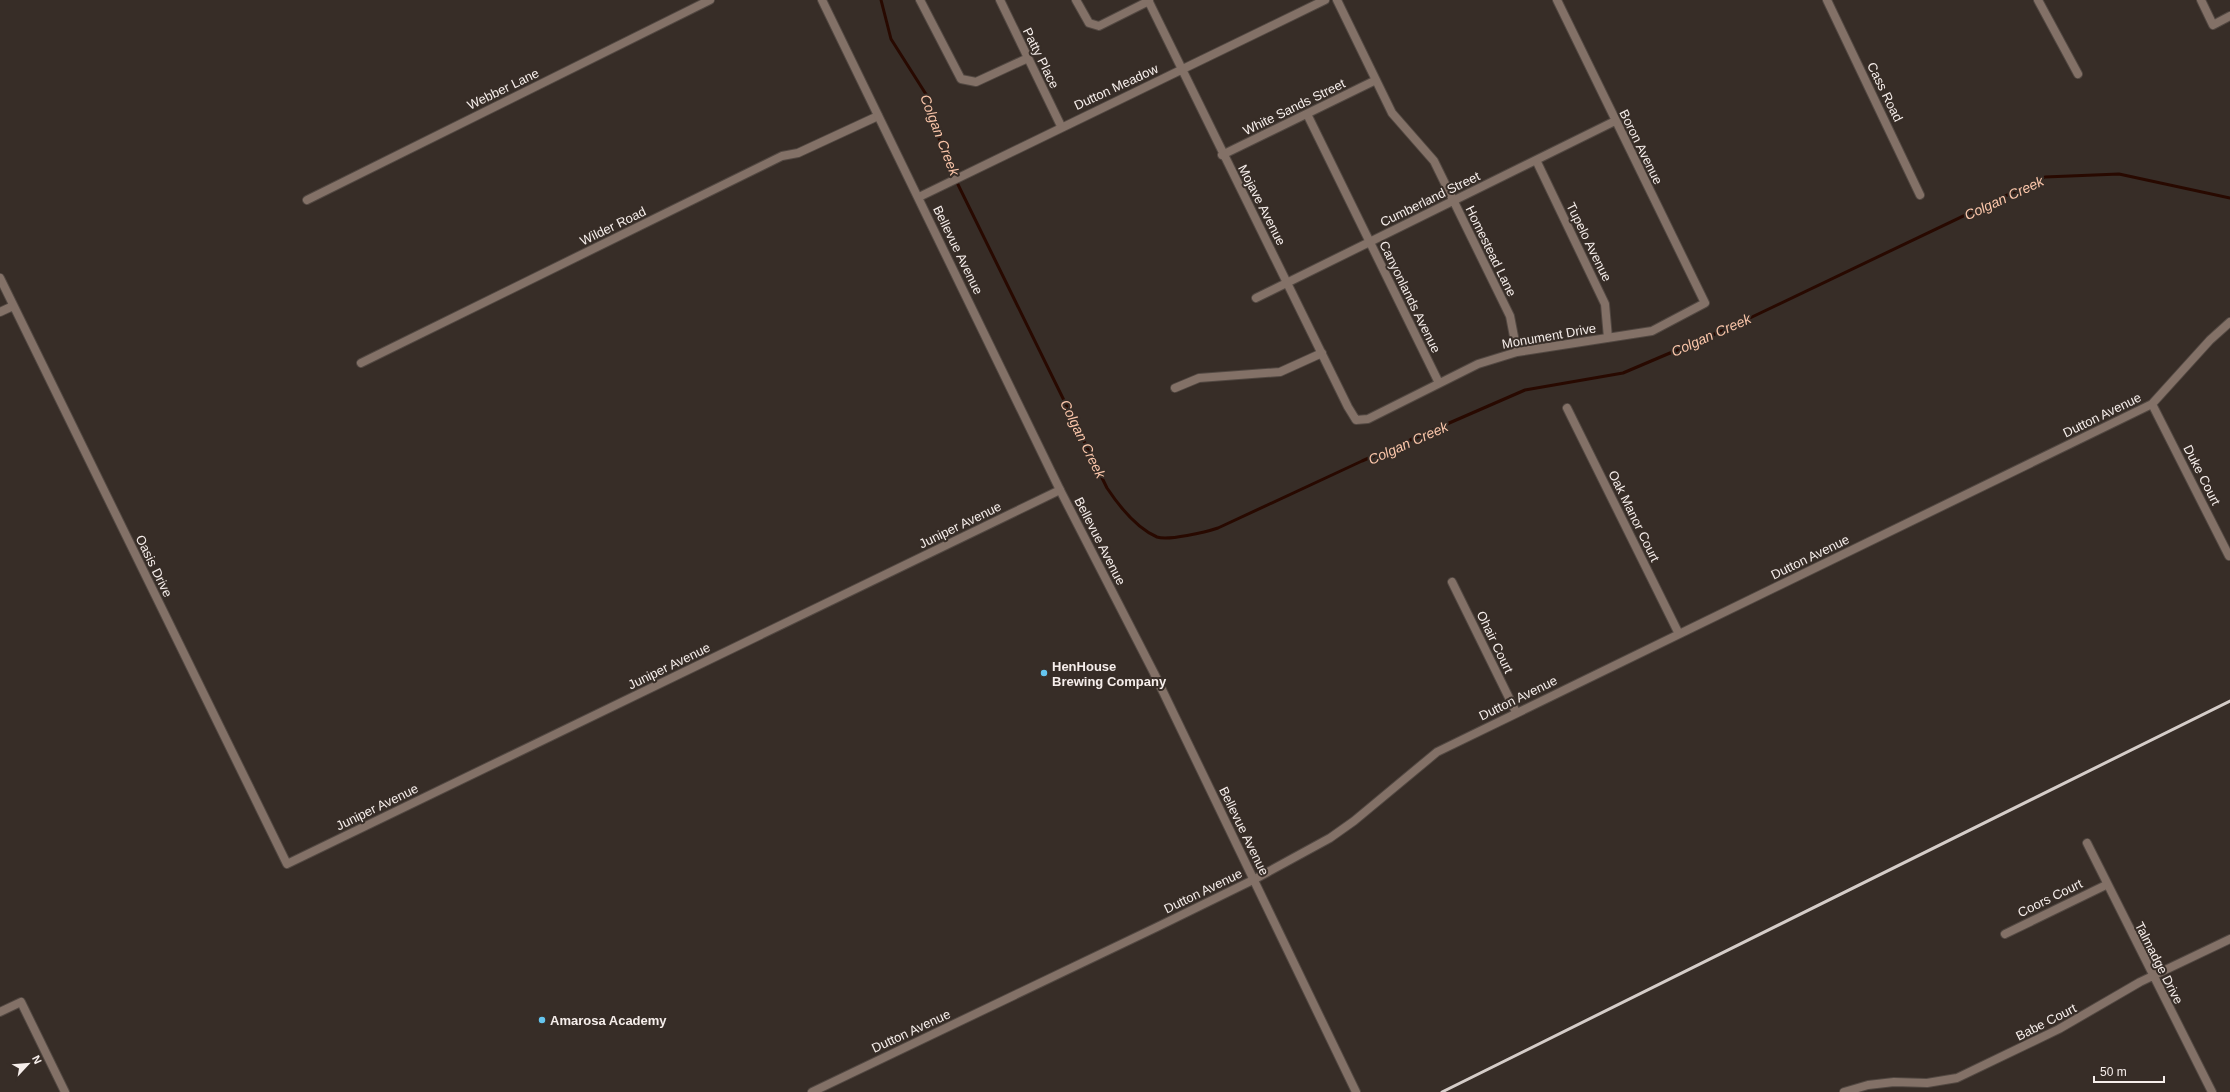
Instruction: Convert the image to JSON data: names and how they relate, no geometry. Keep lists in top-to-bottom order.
{
  "streets": {
    "street": [
      "Patty Place",
      "Dutton Meadow",
      "Webber Lane",
      "Cass Road",
      "White Sands Street",
      "Boron Avenue",
      "Cumberland Street",
      "Mojave Avenue",
      "Wilder Road",
      "Tupelo Avenue",
      "Bellevue Avenue",
      "Homestead Lane",
      "Canyonlands Avenue",
      "Monument Drive",
      "Dutton Avenue",
      "Duke Court",
      "Oak Manor Court",
      "Juniper Avenue",
      "Oasis Drive",
      "Ohair Court",
      "Coors Court",
      "Talmadge Drive",
      "Babe Court"
    ]
  },
  "crossings": [
    ["Patty Place", "Dutton Meadow"],
    ["Dutton Meadow", "Mojave Avenue"],
    ["Dutton Meadow", "Bellevue Avenue"],
    ["White Sands Street", "Mojave Avenue"],
    ["White Sands Street", "Homestead Lane"],
    ["White Sands Street", "Canyonlands Avenue"],
    ["Boron Avenue", "Cumberland Street"],
    ["Boron Avenue", "Monument Drive"],
    ["Cumberland Street", "Mojave Avenue"],
    ["Cumberland Street", "Tupelo Avenue"],
    ["Cumberland Street", "Homestead Lane"],
    ["Cumberland Street", "Canyonlands Avenue"],
    ["Mojave Avenue", "Monument Drive"],
    ["Wilder Road", "Bellevue Avenue"],
    ["Tupelo Avenue", "Monument Drive"],
    ["Bellevue Avenue", "Dutton Avenue"],
    ["Bellevue Avenue", "Juniper Avenue"],
    ["Homestead Lane", "Monument Drive"],
    ["Canyonlands Avenue", "Monument Drive"],
    ["Dutton Avenue", "Duke Court"],
    ["Dutton Avenue", "Oak Manor Court"],
    ["Dutton Avenue", "Ohair Court"],
    ["Juniper Avenue", "Oasis Drive"],
    ["Coors Court", "Talmadge Drive"],
    ["Talmadge Drive", "Babe Court"]
  ],
  "water": ["Colgan Creek"],
  "places": ["HenHouse Brewing Company", "Amarosa Academy"],
  "scale_bar": "50 m",
  "north": "top right"
}
